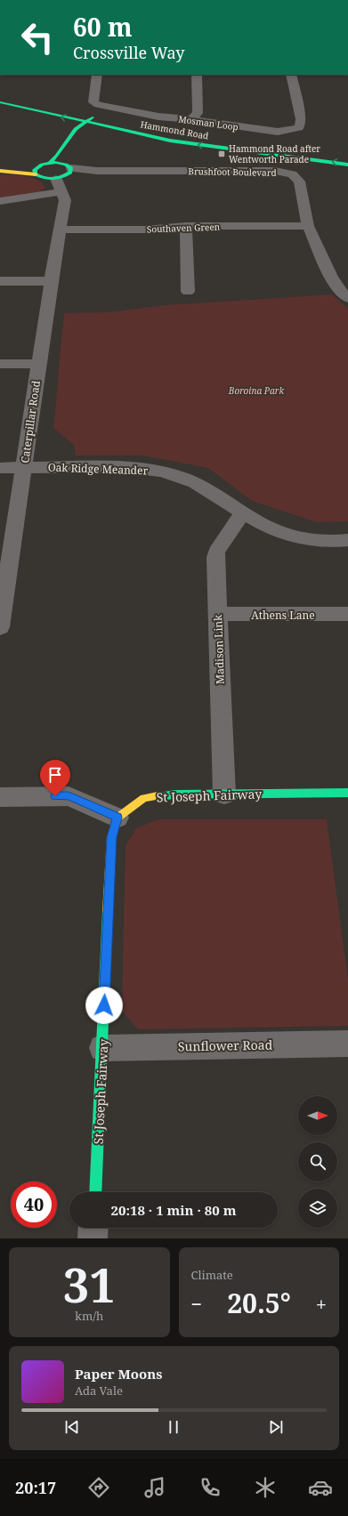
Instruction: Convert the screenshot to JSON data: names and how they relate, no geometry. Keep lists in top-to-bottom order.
{
  "streets": {
    "main road": ["Hammond Road", "St Joseph Fairway"],
    "street": [
      "Mosman Loop",
      "Brushfoot Boulevard",
      "Southaven Green",
      "Caterpillar Road",
      "Oak Ridge Meander",
      "Athens Lane",
      "Madison Link",
      "Sunflower Road"
    ]
  },
  "crossings": [
    ["Brushfoot Boulevard", "Southaven Green"],
    ["Southaven Green", "Caterpillar Road"],
    ["Caterpillar Road", "Oak Ridge Meander"],
    ["Oak Ridge Meander", "Madison Link"],
    ["Athens Lane", "Madison Link"],
    ["Madison Link", "St Joseph Fairway"],
    ["St Joseph Fairway", "Sunflower Road"]
  ],
  "parks": ["Boroina Park"],
  "places": {
    "transit": ["Hammond Road after Wentworth Parade"]
  },
  "north": "right",
  "page": {
    "turn": ["60 m", "Crossville Way"],
    "limit": "40",
    "trip": "20:18 · 1 min · 80 m",
    "tile": [
      ["31", "km/h"],
      "Climate"
    ],
    "heat": ["−", "20.5°", "+"],
    "song": ["Paper Moons", "Ada Vale"],
    "tabs": "20:17"
  }
}
